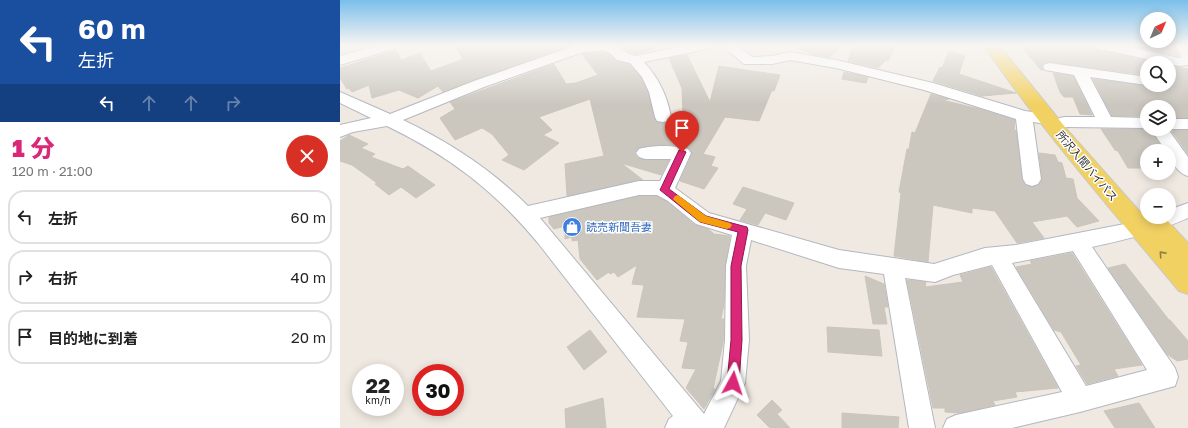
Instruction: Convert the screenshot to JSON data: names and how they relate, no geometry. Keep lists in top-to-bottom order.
{
  "streets": {
    "main road": ["所沢入間バイパス"]
  },
  "places": {
    "shop": ["読売新聞吾妻"]
  },
  "north": "top right",
  "page": {
    "turn": ["60 m", "左折"],
    "map_buttons": ["+", "−"],
    "heading": ["1 分", "120 m · 21:00"],
    "list": [
      {
        "name": "左折",
        "value": "60 m"
      },
      {
        "name": "右折",
        "value": "40 m"
      },
      {
        "name": "目的地に到着",
        "value": "20 m"
      }
    ],
    "speed": "22 km/h",
    "limit": "30"
  }
}
